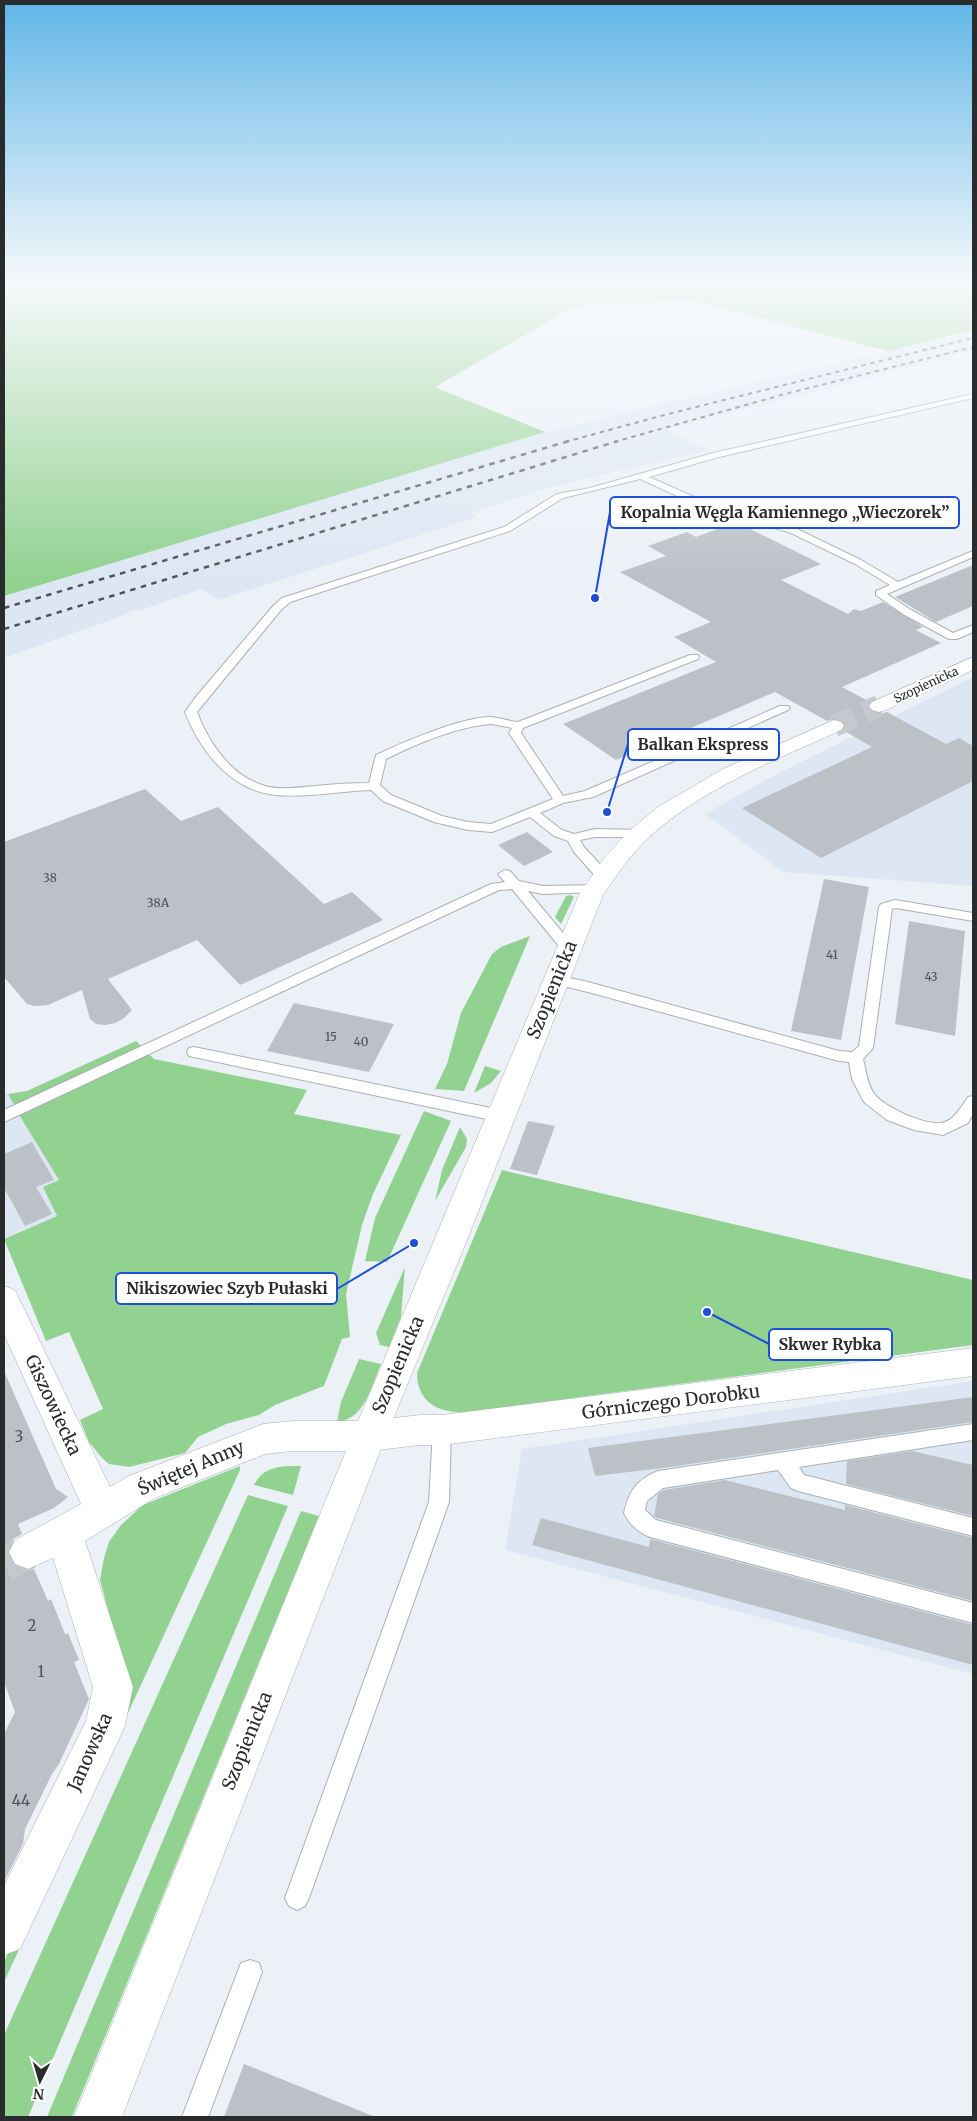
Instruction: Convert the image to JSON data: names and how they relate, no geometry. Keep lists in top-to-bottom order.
{
  "streets": {
    "street": [
      "Szopienicka",
      "Górniczego Dorobku",
      "Giszowiecka",
      "Świętej Anny",
      "Janowska"
    ]
  },
  "crossings": [
    ["Szopienicka", "Górniczego Dorobku"],
    ["Szopienicka", "Świętej Anny"],
    ["Górniczego Dorobku", "Świętej Anny"],
    ["Giszowiecka", "Świętej Anny"],
    ["Świętej Anny", "Janowska"]
  ],
  "places": [
    "Kopalnia Węgla Kamiennego „Wieczorek”",
    "Balkan Ekspress",
    "Nikiszowiec Szyb Pułaski",
    "Skwer Rybka"
  ],
  "house_numbers": [
    "38",
    "38A",
    "41",
    "43",
    "15",
    "40",
    "3",
    "2",
    "1",
    "44"
  ],
  "north": "bottom"
}
